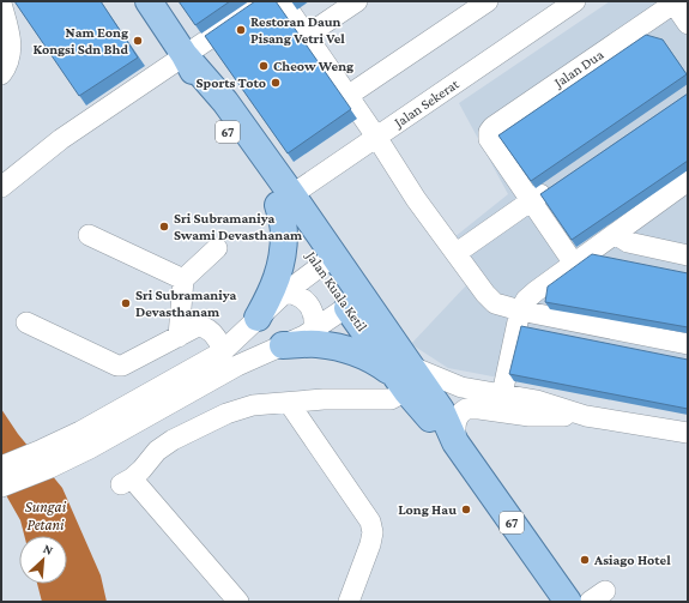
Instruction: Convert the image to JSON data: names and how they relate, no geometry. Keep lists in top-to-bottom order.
{
  "streets": {
    "main road": ["67", "Jalan Kuala Ketil"],
    "street": ["Jalan Dua", "Jalan Sekerat"]
  },
  "crossings": [
    ["Jalan Sekerat", "Jalan Kuala Ketil"]
  ],
  "water": ["Sungai Petani"],
  "places": [
    "Restoran Daun Pisang Vetri Vel",
    "Nam Eong Kongsi Sdn Bhd",
    "Cheow Weng",
    "Sports Toto",
    "Sri Subramaniya Swami Devasthanam",
    "Sri Subramaniya Devasthanam",
    "Long Hau",
    "Asiago Hotel"
  ],
  "north": "top right"
}
